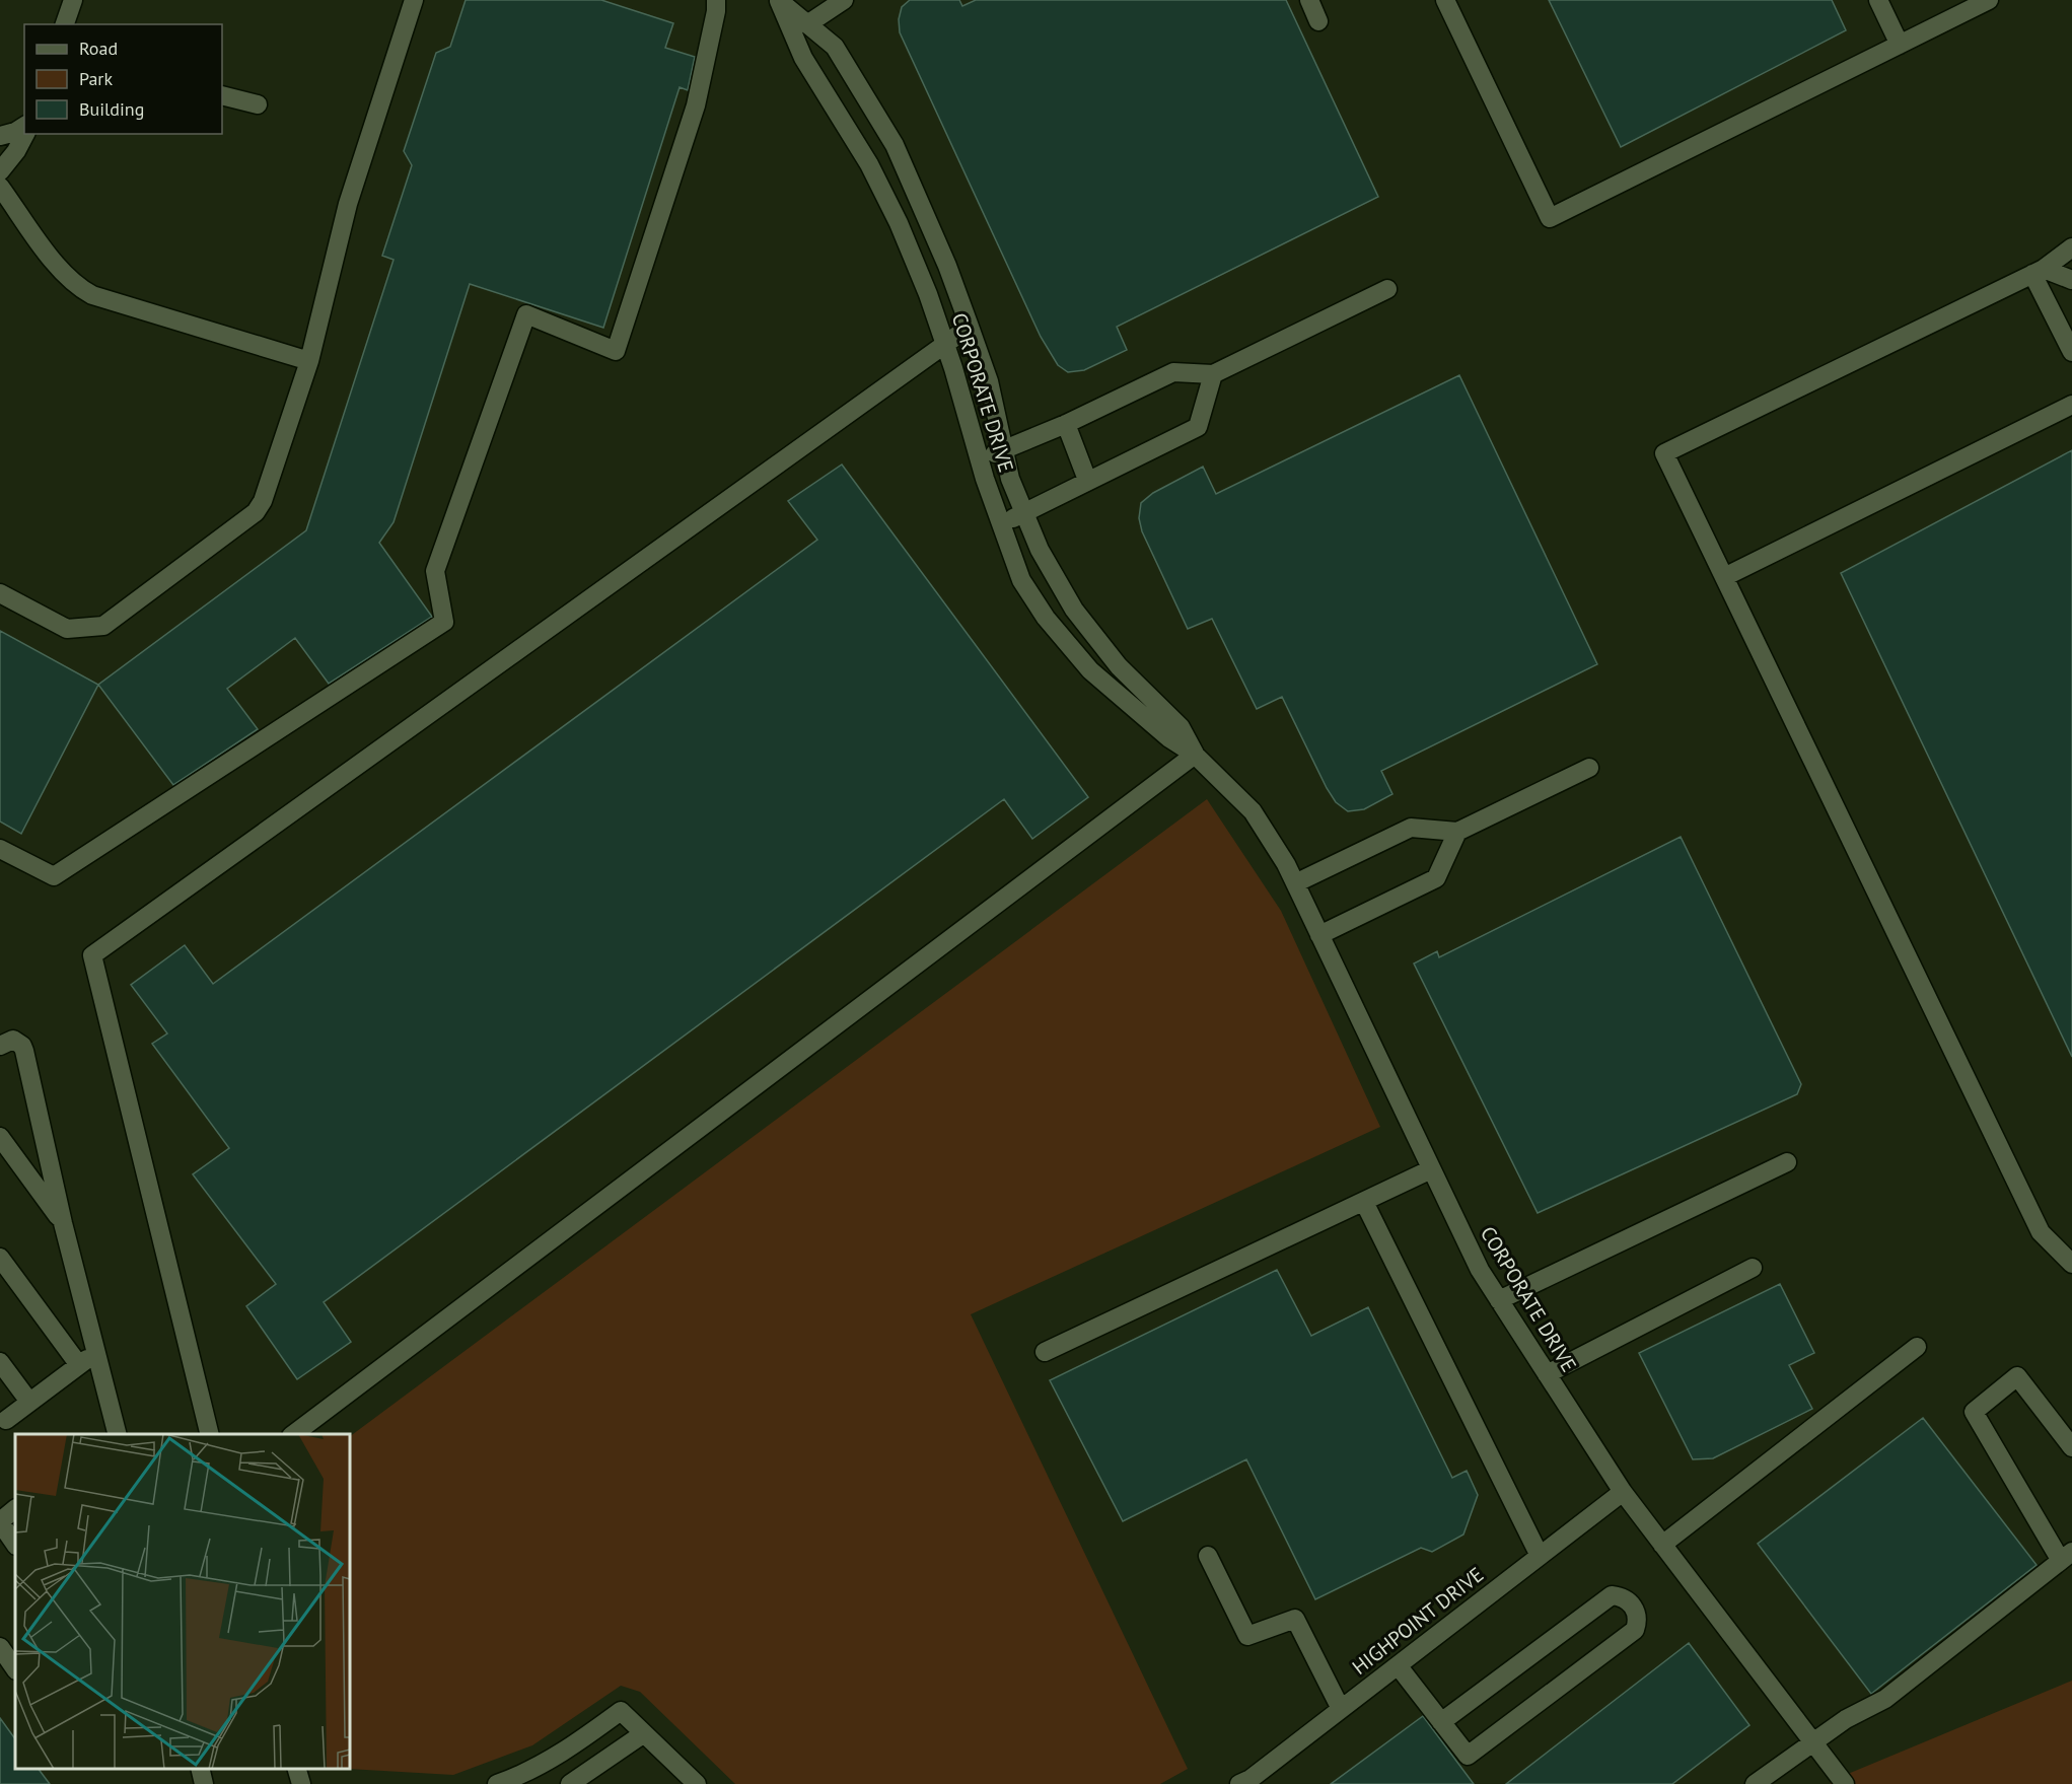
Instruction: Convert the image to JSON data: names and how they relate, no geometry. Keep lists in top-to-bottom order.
{
  "streets": {
    "street": ["CORPORATE DRIVE", "HIGHPOINT DRIVE"]
  },
  "crossings": [
    ["CORPORATE DRIVE", "HIGHPOINT DRIVE"]
  ],
  "legend": ["Road", "Park", "Building"]
}
